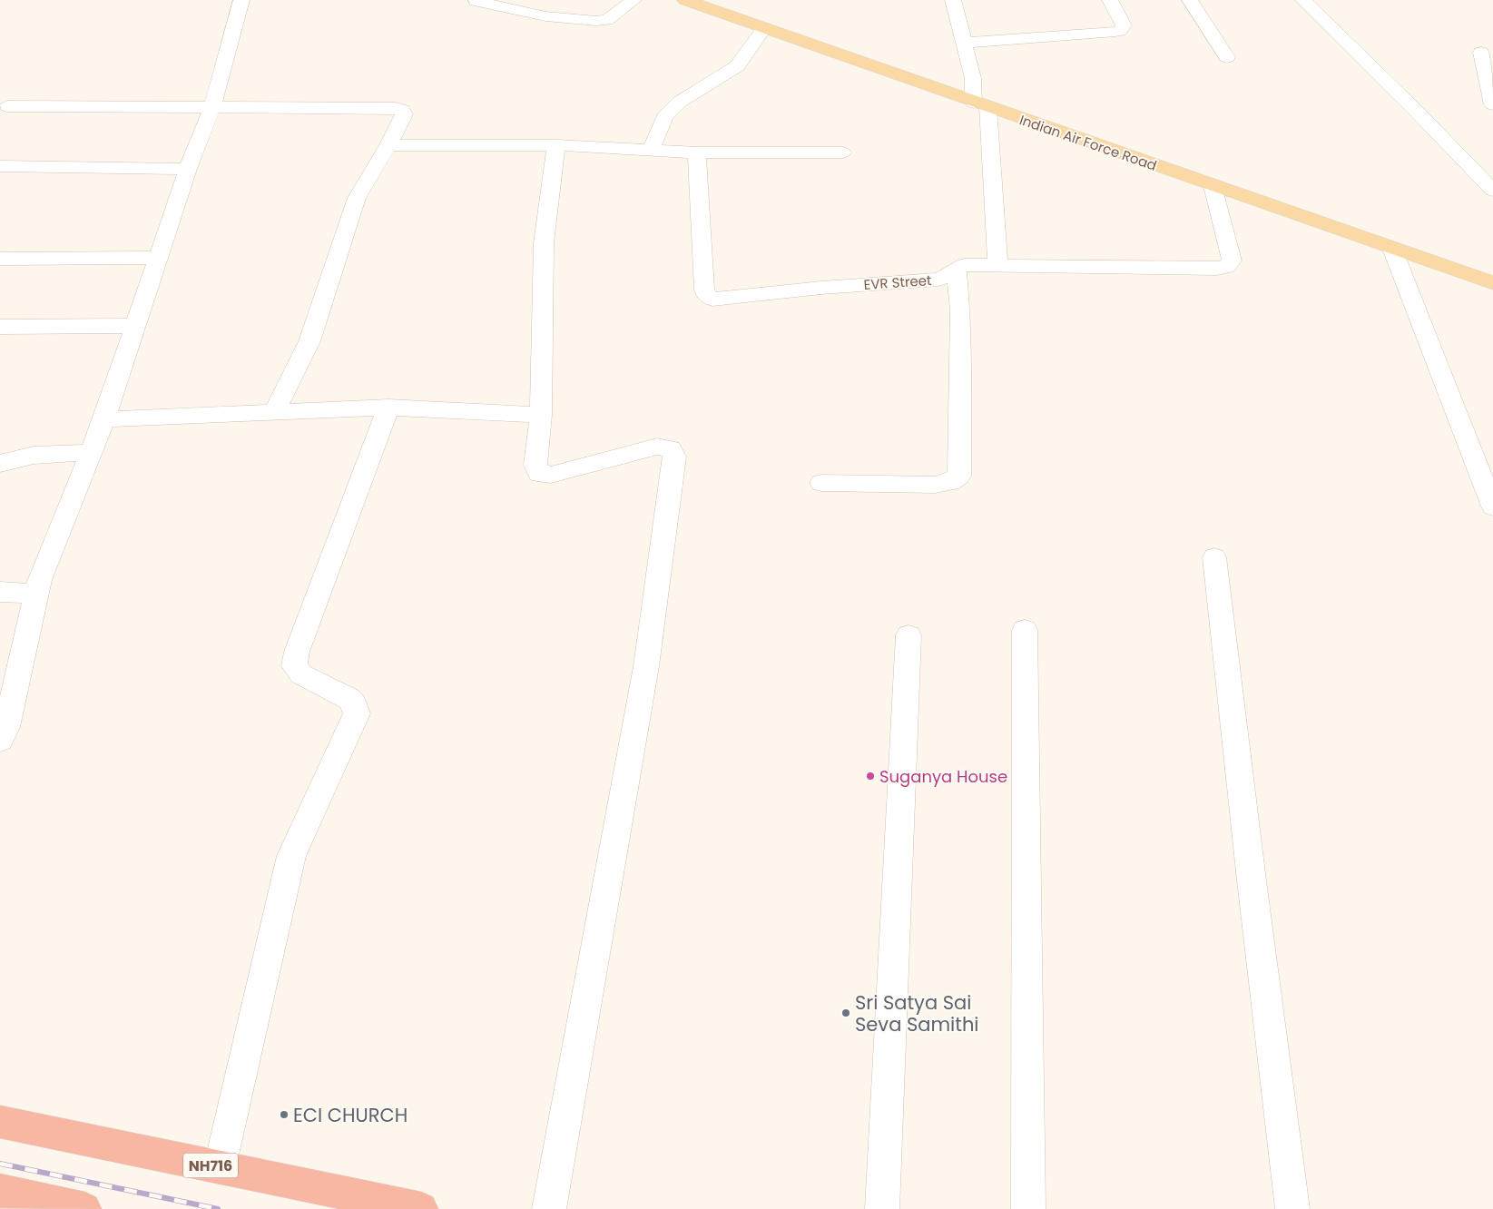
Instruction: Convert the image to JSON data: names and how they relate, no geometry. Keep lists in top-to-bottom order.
{
  "streets": {
    "highway": ["NH716"],
    "main road": ["Indian Air Force Road"],
    "street": ["EVR Street"]
  },
  "crossings": [
    ["Indian Air Force Road", "EVR Street"]
  ],
  "places": ["Suganya House", "Sri Satya Sai Seva Samithi", "ECI CHURCH"]
}
